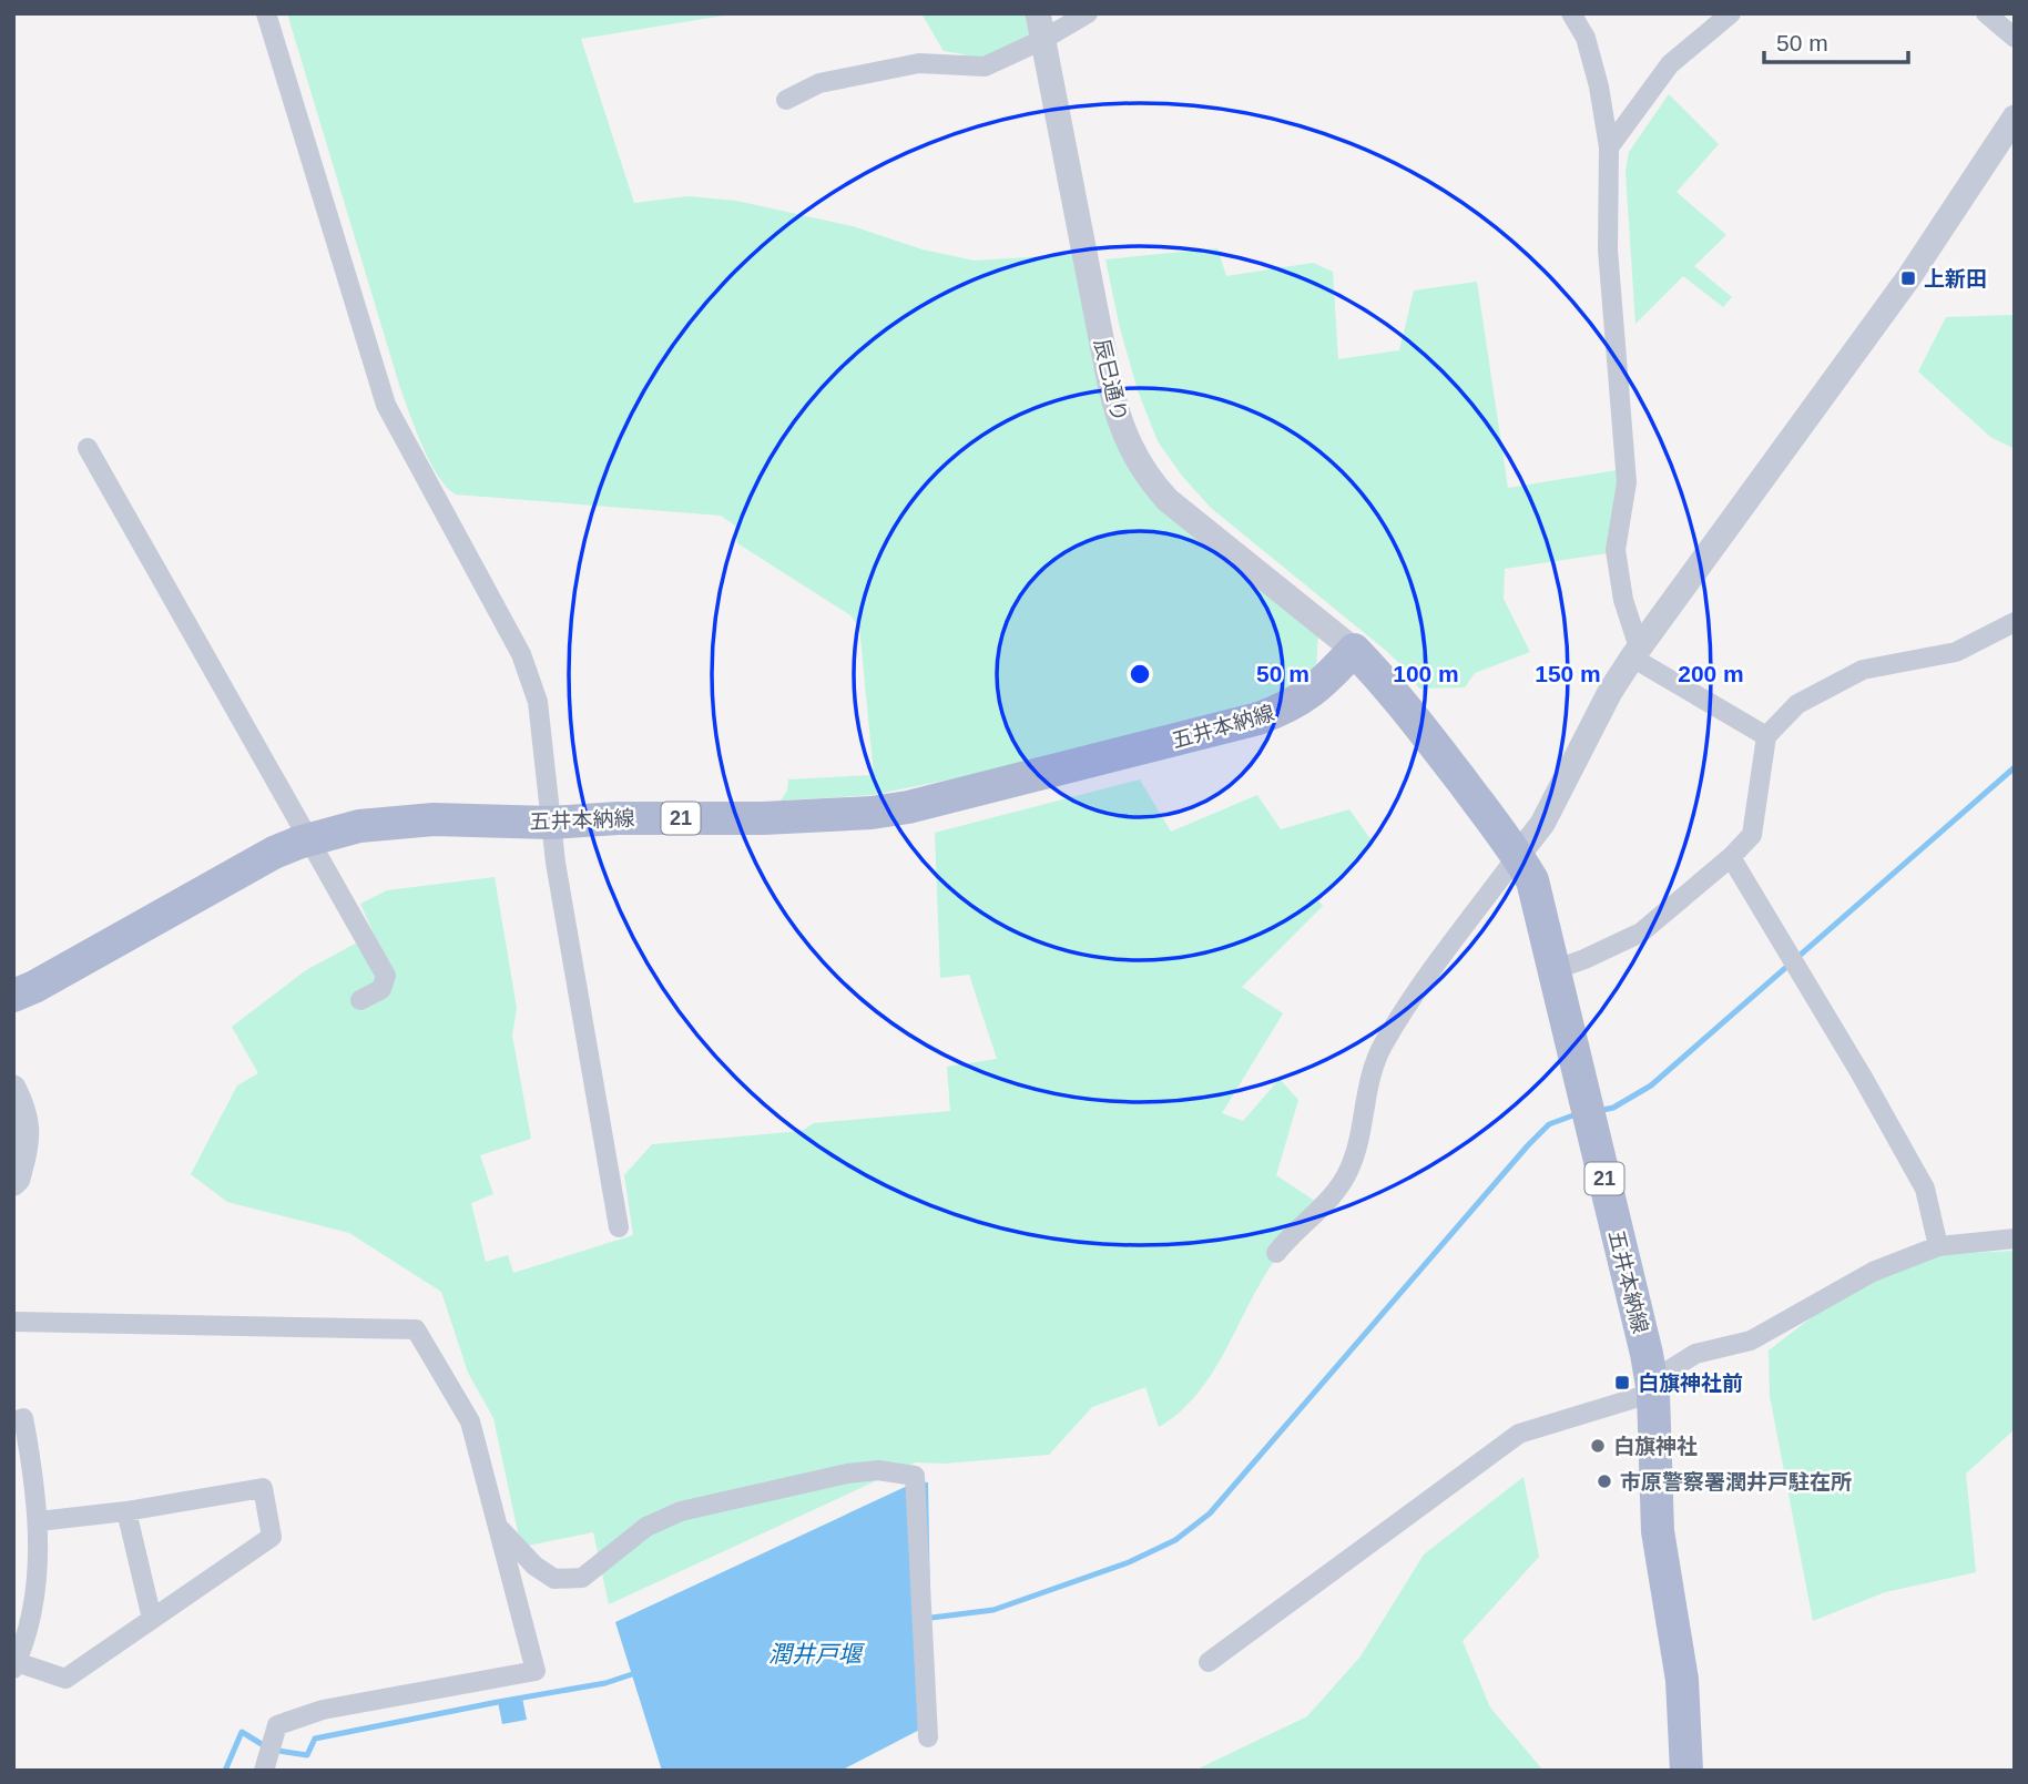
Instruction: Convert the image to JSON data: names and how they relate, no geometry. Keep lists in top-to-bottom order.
{
  "streets": {
    "main road": ["五井本納線", "21"],
    "street": ["辰巳通り"]
  },
  "crossings": [
    ["辰巳通り", "五井本納線"]
  ],
  "water": ["潤井戸堰"],
  "places": {
    "transit": ["上新田", "白旗神社前"],
    "other": ["白旗神社", "市原警察署潤井戸駐在所"]
  },
  "scale_bar": "50 m",
  "rings": [
    "50 m",
    "100 m",
    "150 m",
    "200 m"
  ]
}
